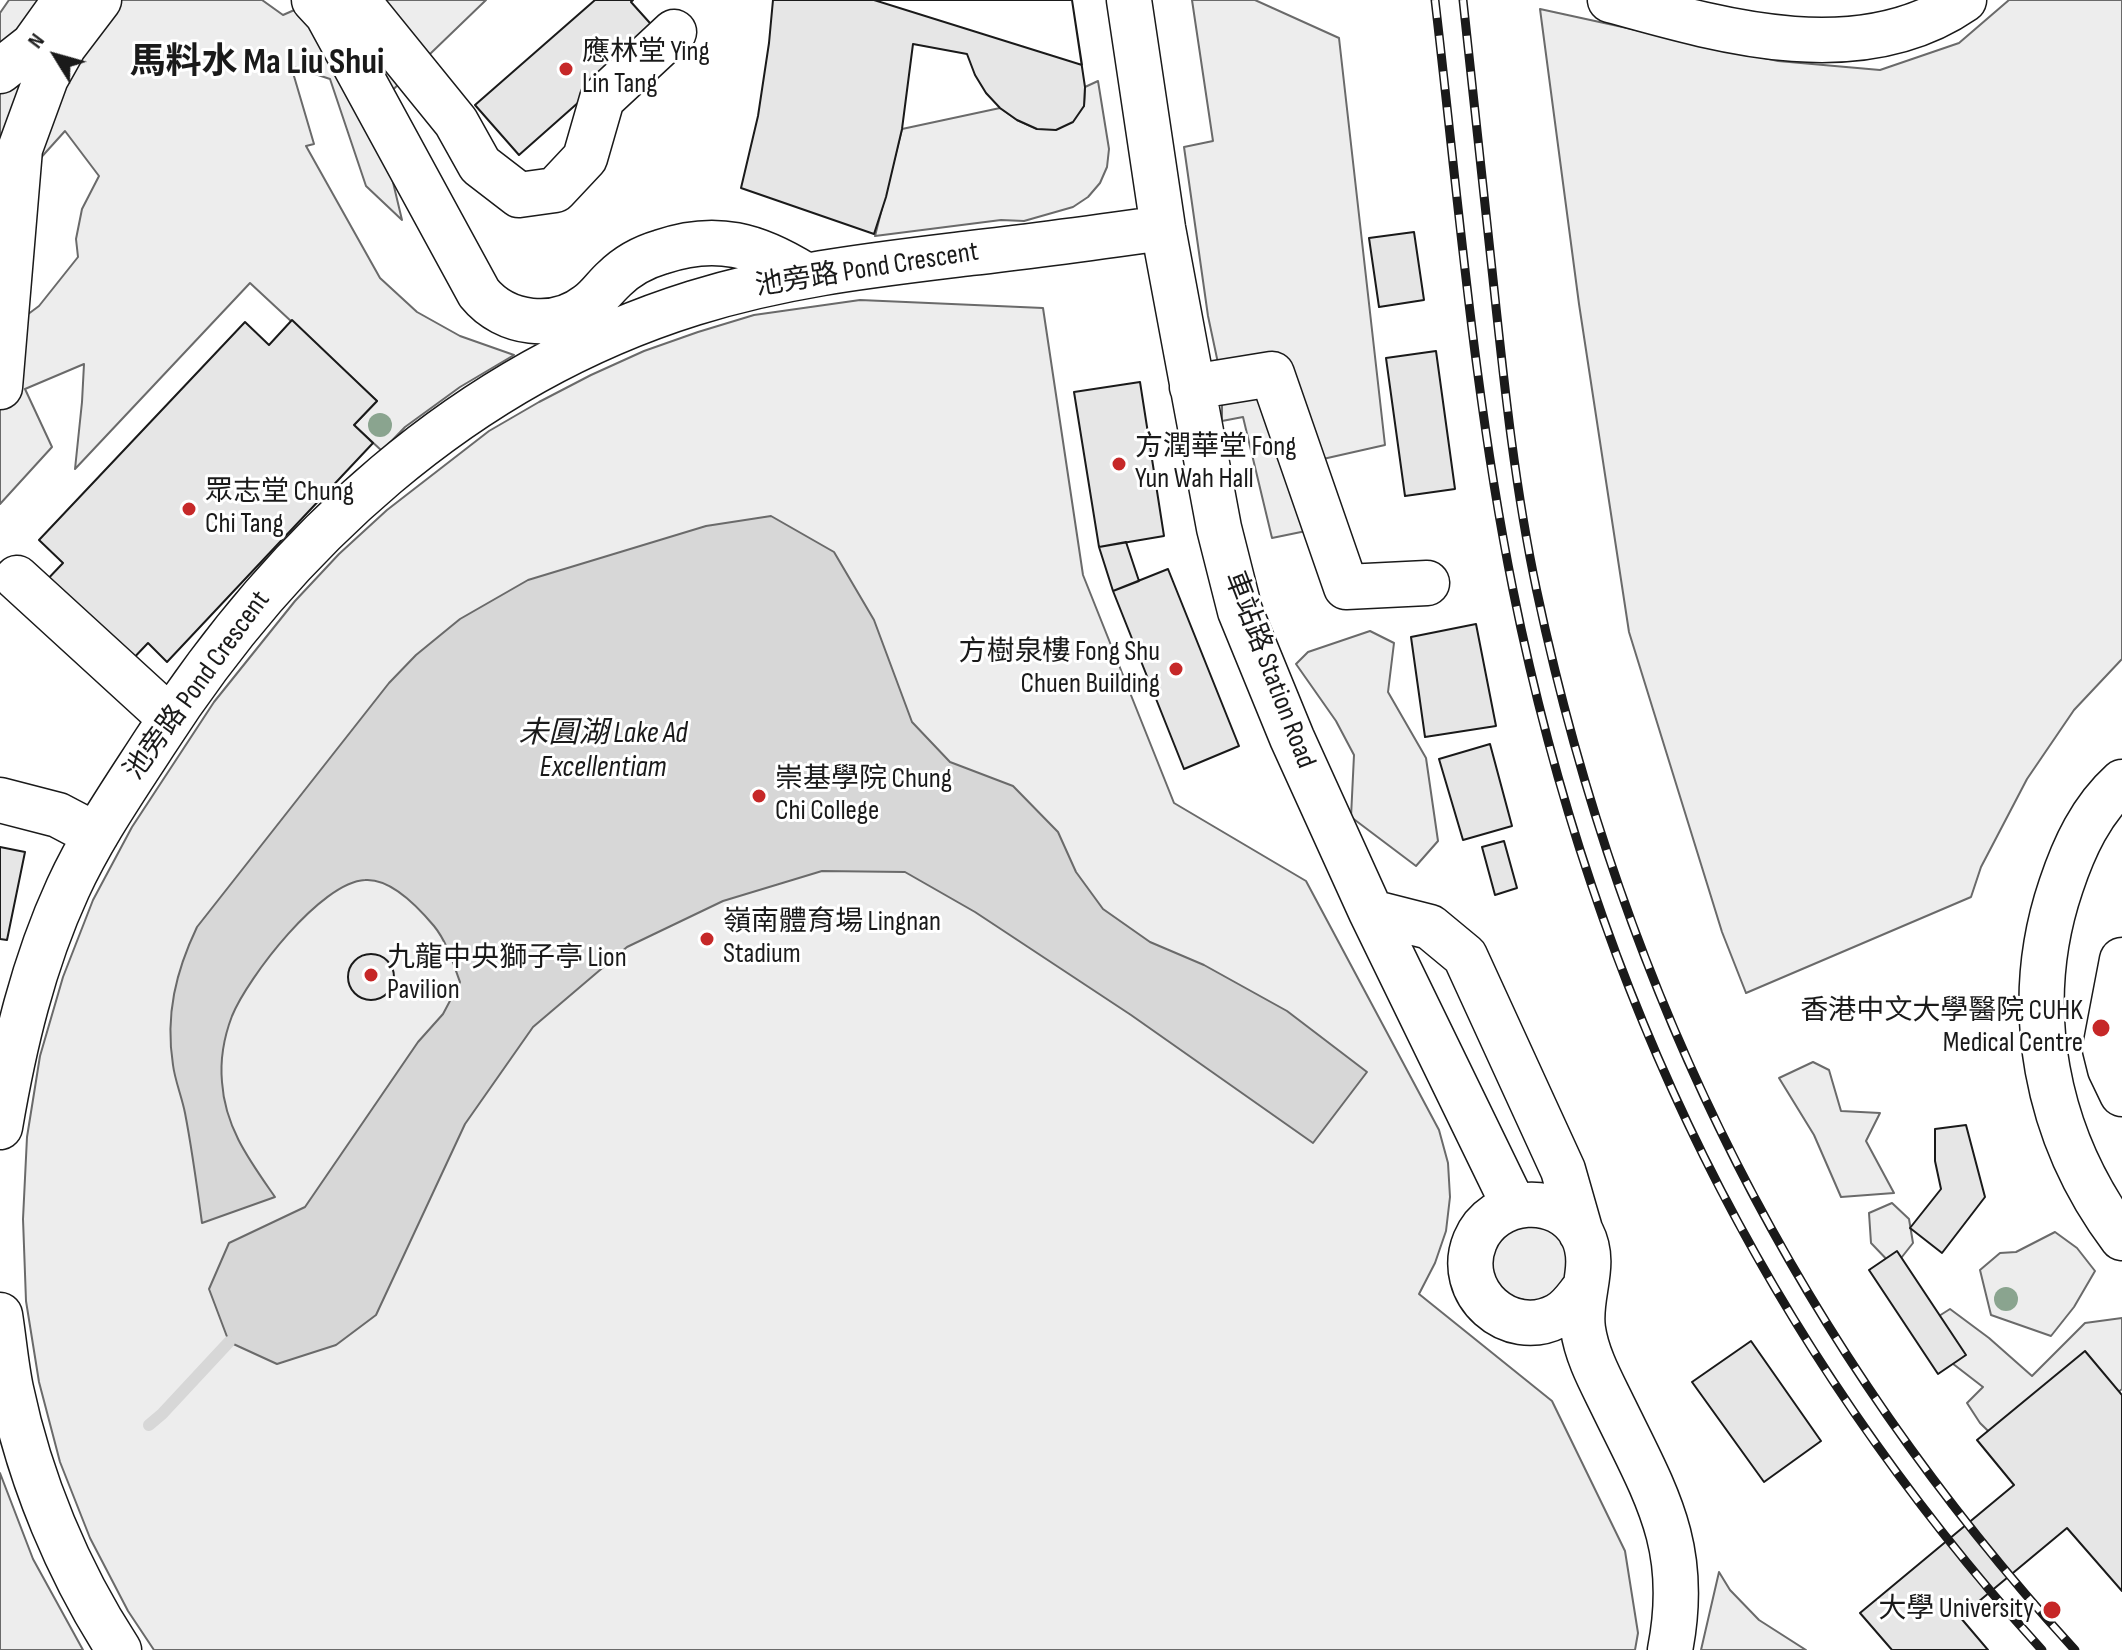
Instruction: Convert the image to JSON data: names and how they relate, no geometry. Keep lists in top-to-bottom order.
{
  "streets": {
    "street": ["池旁路 Pond Crescent", "車站路 Station Road"]
  },
  "crossings": [
    ["池旁路 Pond Crescent", "車站路 Station Road"]
  ],
  "districts": ["馬料水 Ma Liu Shui"],
  "water": ["未圓湖 Lake Ad Excellentiam"],
  "places": [
    "應林堂 Ying Lin Tang",
    "方潤華堂 Fong Yun Wah Hall",
    "眾志堂 Chung Chi Tang",
    "方樹泉樓 Fong Shu Chuen Building",
    "崇基學院 Chung Chi College",
    "嶺南體育場 Lingnan Stadium",
    "九龍中央獅子亭 Lion Pavilion",
    "香港中文大學醫院 CUHK Medical Centre",
    "大學 University"
  ],
  "north": "top left"
}
